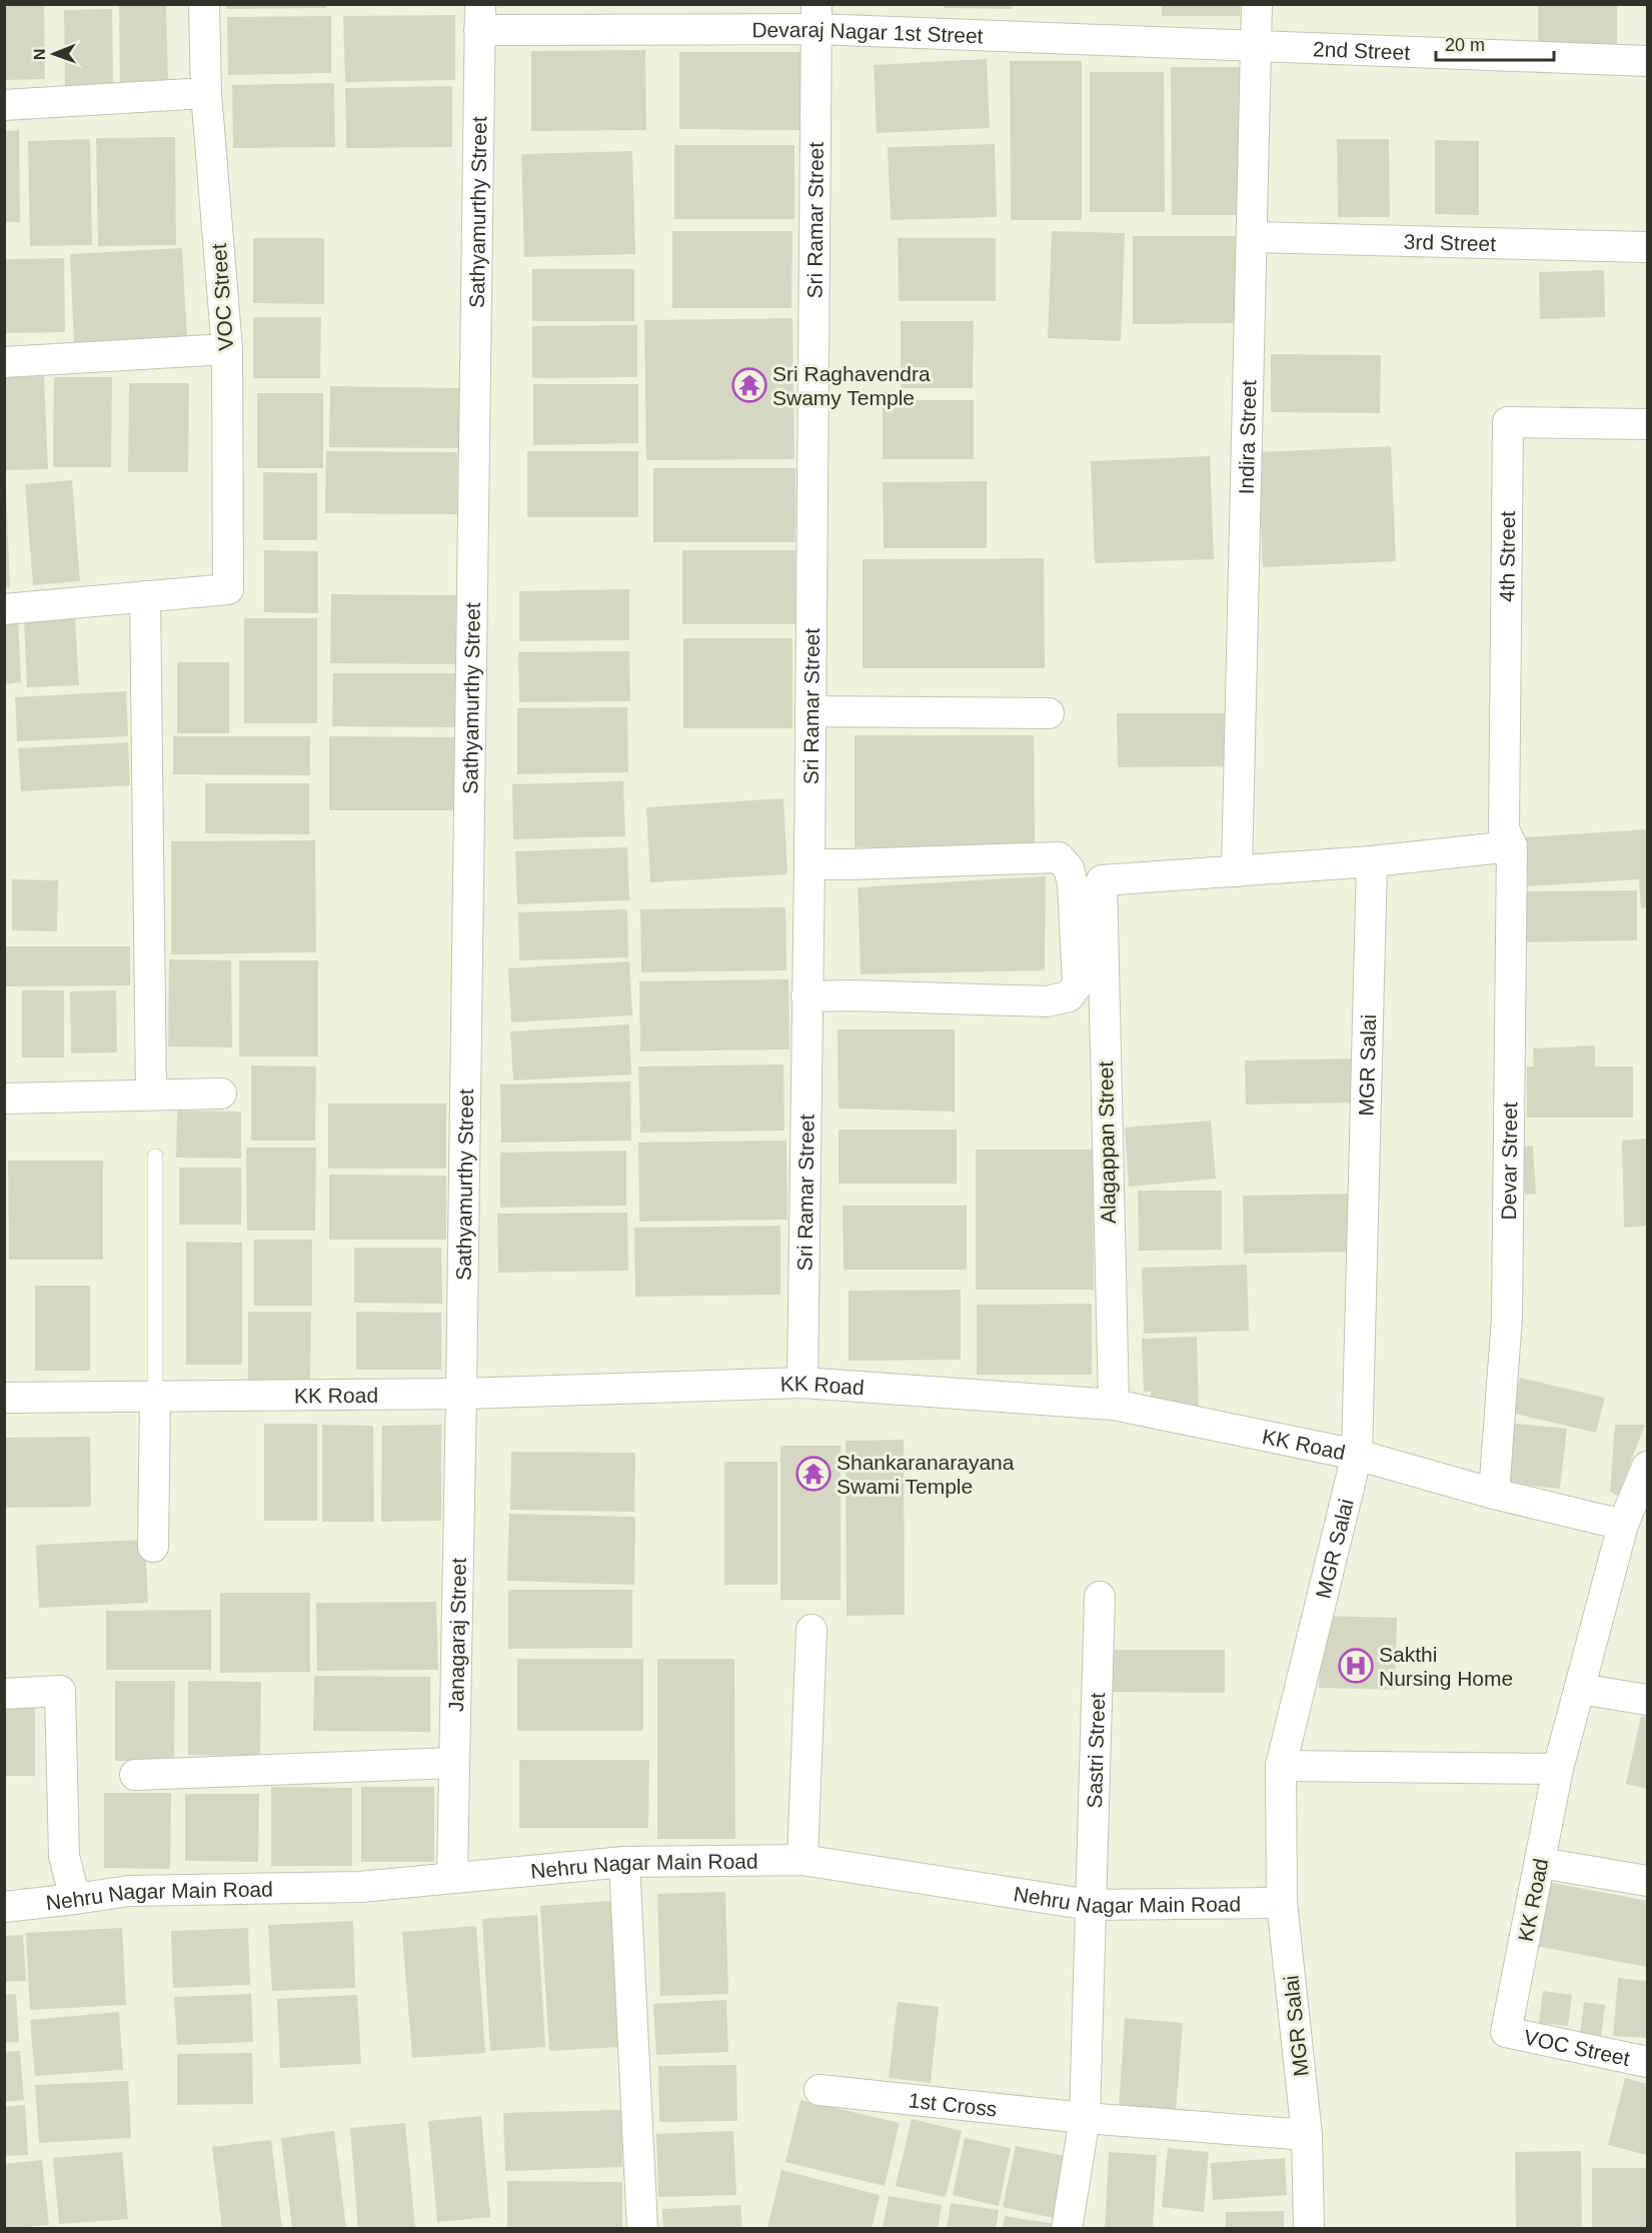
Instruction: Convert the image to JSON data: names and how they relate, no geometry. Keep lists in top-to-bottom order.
{
  "streets": {
    "street": [
      "Devaraj Nagar 1st Street",
      "2nd Street",
      "Sathyamurthy Street",
      "Sri Ramar Street",
      "3rd Street",
      "VOC Street",
      "Indira Street",
      "4th Street",
      "MGR Salai",
      "Alagappan Street",
      "Devar Street",
      "KK Road",
      "Janagaraj Street",
      "Sastri Street",
      "Nehru Nagar Main Road",
      "1st Cross"
    ]
  },
  "crossings": [
    ["Devaraj Nagar 1st Street", "2nd Street"],
    ["Devaraj Nagar 1st Street", "Sathyamurthy Street"],
    ["Devaraj Nagar 1st Street", "Sri Ramar Street"],
    ["Devaraj Nagar 1st Street", "Indira Street"],
    ["2nd Street", "Indira Street"],
    ["Sathyamurthy Street", "KK Road"],
    ["Sathyamurthy Street", "Janagaraj Street"],
    ["Sri Ramar Street", "KK Road"],
    ["3rd Street", "Indira Street"],
    ["VOC Street", "KK Road"],
    ["Indira Street", "Alagappan Street"],
    ["4th Street", "Devar Street"],
    ["MGR Salai", "KK Road"],
    ["MGR Salai", "Nehru Nagar Main Road"],
    ["MGR Salai", "1st Cross"],
    ["Alagappan Street", "KK Road"],
    ["Devar Street", "KK Road"],
    ["KK Road", "Janagaraj Street"],
    ["Janagaraj Street", "Nehru Nagar Main Road"],
    ["Sastri Street", "Nehru Nagar Main Road"],
    ["Sastri Street", "1st Cross"]
  ],
  "places": {
    "temple": ["Sri Raghavendra Swamy Temple", "Shankaranarayana Swami Temple"],
    "hospital": ["Sakthi Nursing Home"]
  },
  "scale_bar": "20 m",
  "north": "left"
}
